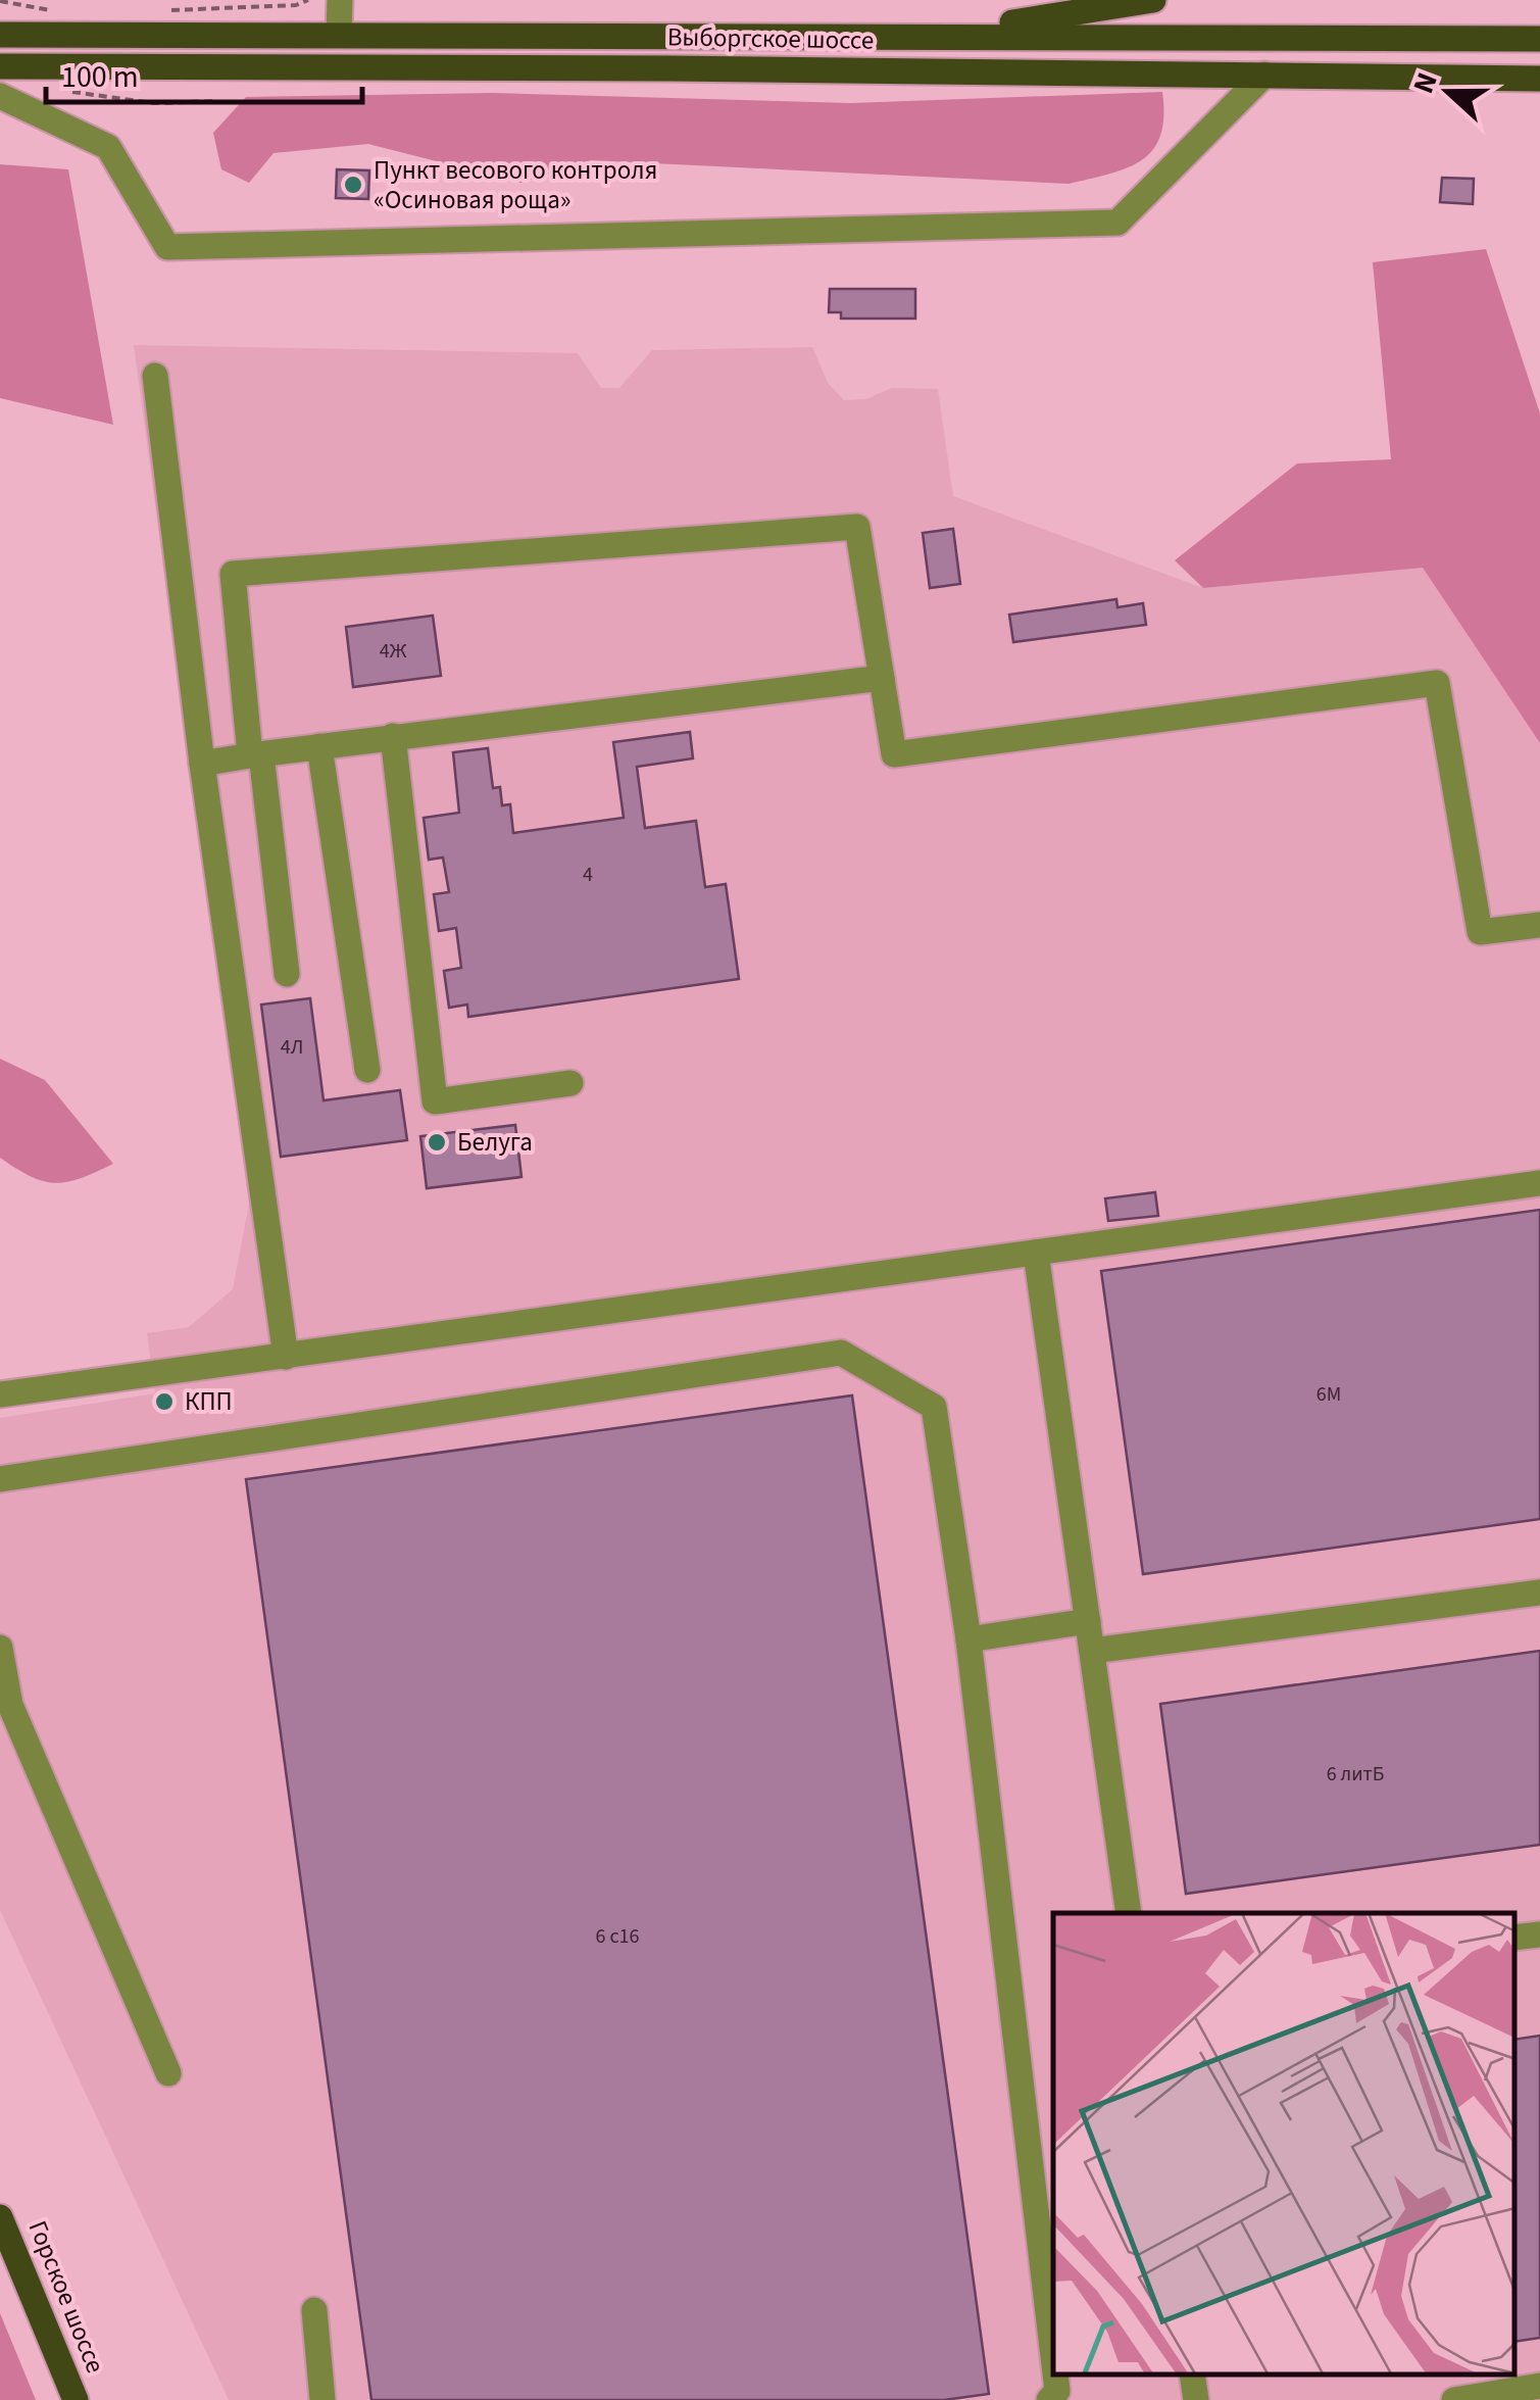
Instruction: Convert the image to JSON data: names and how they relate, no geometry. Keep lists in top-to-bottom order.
{
  "streets": {
    "main road": ["Выборгское шоссе", "Горское шоссе"]
  },
  "places": ["Пункт весового контроля «Осиновая роща»", "Белуга", "КПП"],
  "house_numbers": [
    "4Ж",
    "4",
    "4Л",
    "6М",
    "6 литБ",
    "6 с16"
  ],
  "scale_bar": "100 m",
  "north": "left"
}
